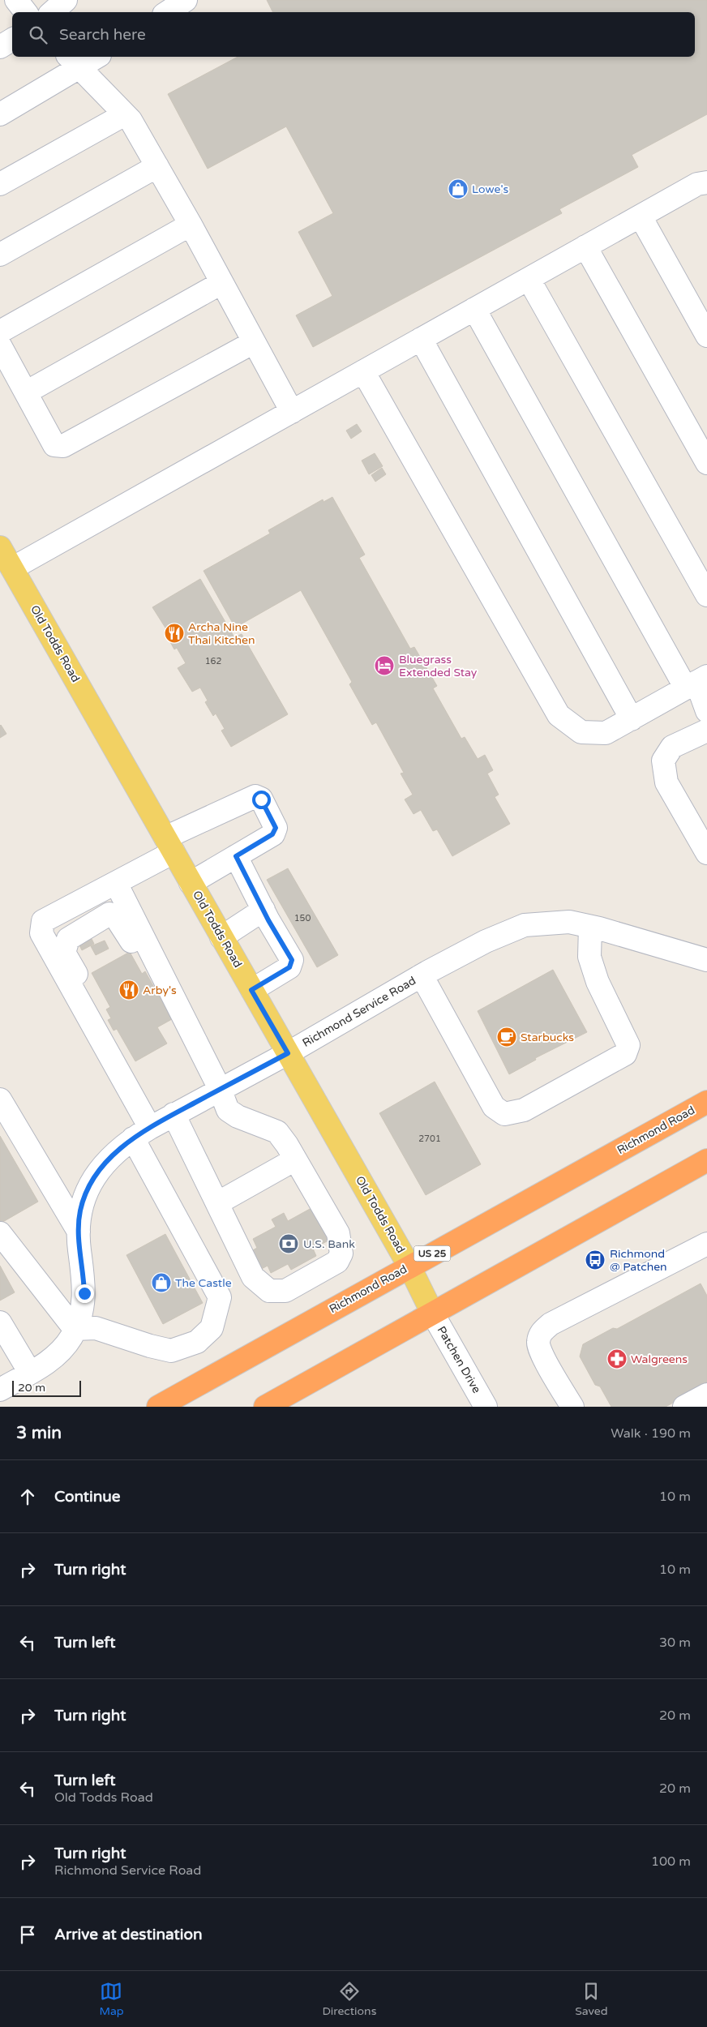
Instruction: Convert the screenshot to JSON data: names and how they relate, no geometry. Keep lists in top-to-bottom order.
{
  "streets": {
    "highway": ["Richmond Road", "US 25"],
    "main road": ["Old Todds Road"],
    "street": ["Richmond Service Road", "Patchen Drive"]
  },
  "crossings": [
    ["Old Todds Road", "Richmond Service Road"],
    ["Old Todds Road", "Richmond Road"],
    ["Old Todds Road", "Patchen Drive"]
  ],
  "places": {
    "shop": ["Lowe's", "The Castle"],
    "restaurant": ["Archa Nine Thai Kitchen", "Arby's"],
    "hotel": ["Bluegrass Extended Stay"],
    "cafe": ["Starbucks"],
    "bank": ["U.S. Bank"],
    "bus stop": ["Richmond @ Patchen"],
    "pharmacy": ["Walgreens"]
  },
  "house_numbers": ["162", "150", "2701"],
  "scale_bar": "20 m",
  "page": {
    "search": "Search here",
    "scale": "20 m",
    "heading": ["3 min", "Walk · 190 m"],
    "list": [
      ["Continue", "10 m"],
      ["Turn right", "10 m"],
      ["Turn left", "30 m"],
      ["Turn right", "20 m"],
      ["Turn left", "Old Todds Road", "20 m"],
      ["Turn right", "Richmond Service Road", "100 m"],
      "Arrive at destination"
    ],
    "nav": ["Map", "Directions", "Saved"]
  }
}
